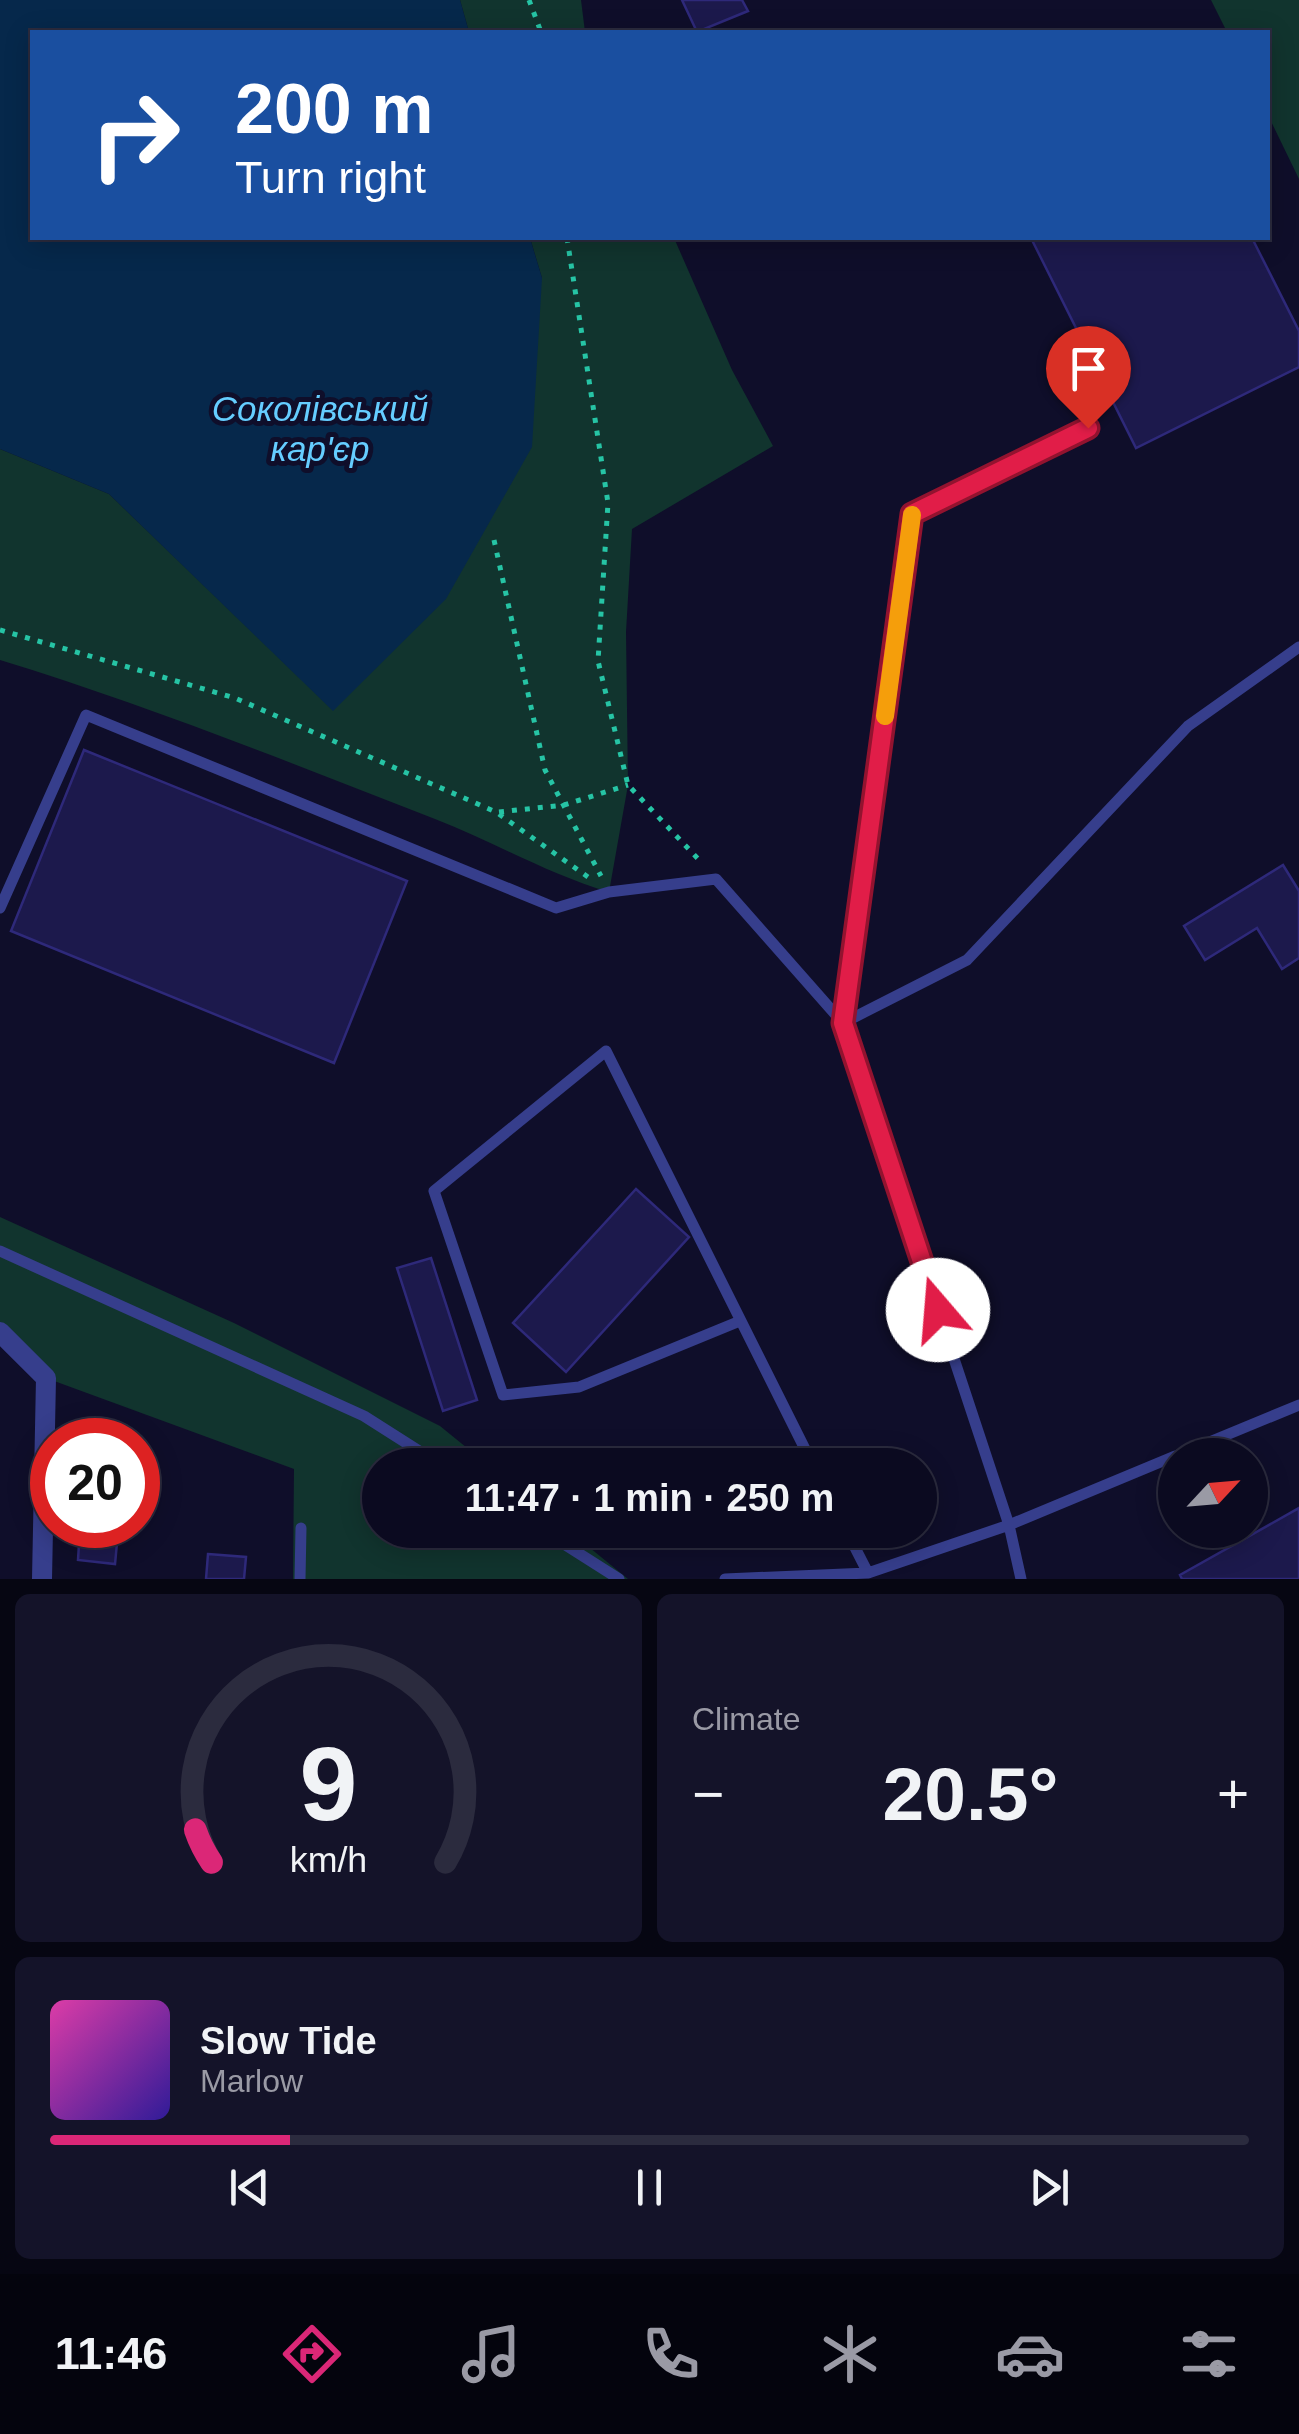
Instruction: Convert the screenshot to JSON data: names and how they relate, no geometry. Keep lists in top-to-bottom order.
{
  "water": ["Соколівський кар'єр"],
  "north": "top right",
  "page": {
    "turn": ["200 m", "Turn right"],
    "limit": "20",
    "trip": "11:47 · 1 min · 250 m",
    "tile": "Climate",
    "heat": ["−", "20.5°", "+"],
    "song": ["Slow Tide", "Marlow"],
    "tabs": "11:46",
    "gauge": ["9", "km/h"]
  }
}
